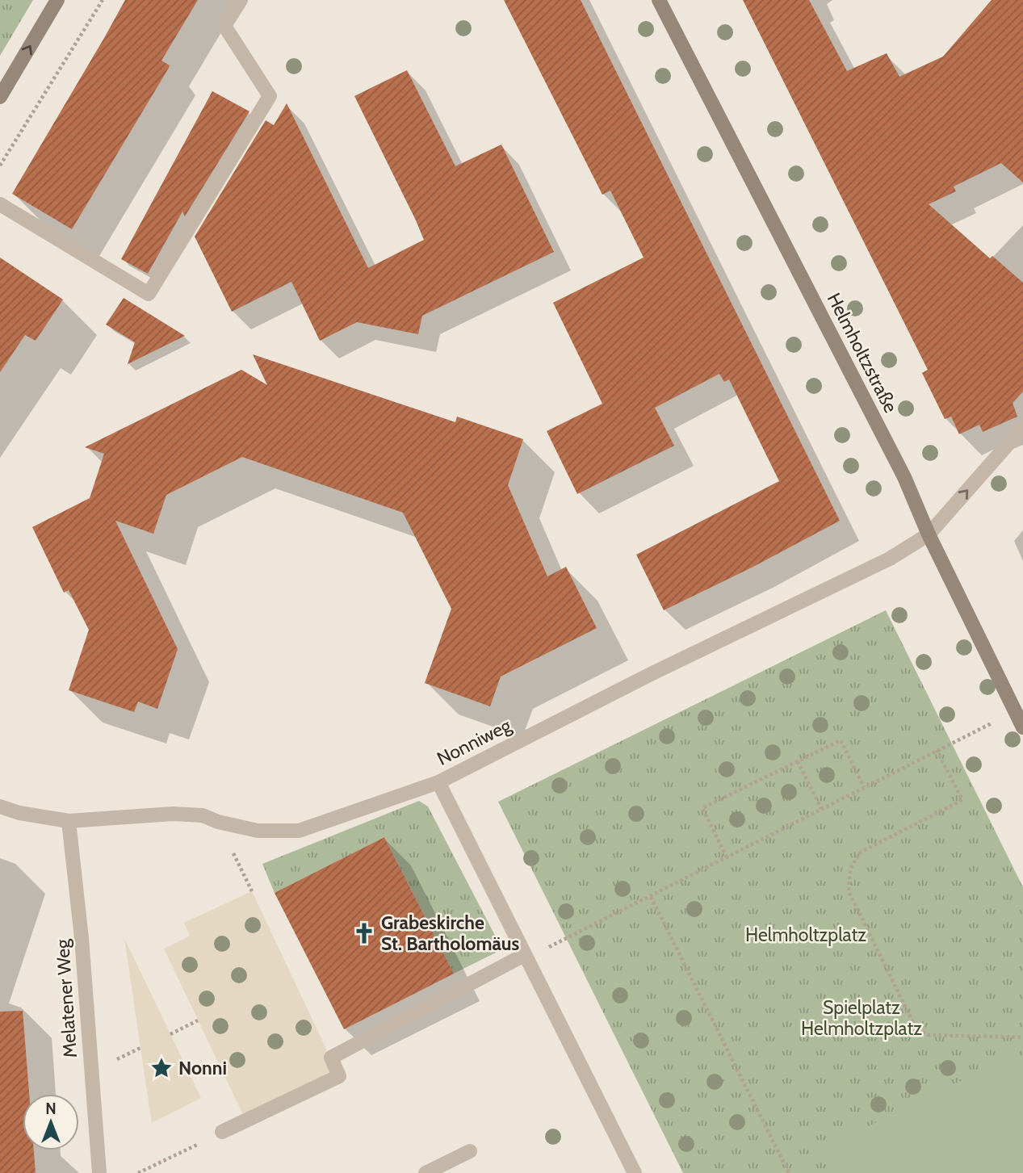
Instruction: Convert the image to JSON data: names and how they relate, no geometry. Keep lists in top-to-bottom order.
{
  "streets": {
    "street": ["Helmholtzstraße", "Nonniweg", "Melatener Weg"]
  },
  "crossings": [
    ["Helmholtzstraße", "Nonniweg"],
    ["Nonniweg", "Melatener Weg"]
  ],
  "parks": ["Helmholtzplatz", "Spielplatz Helmholtzplatz"],
  "places": {
    "church": ["Grabeskirche St. Bartholomäus"],
    "place": ["Nonni"]
  },
  "north": "top"
}
